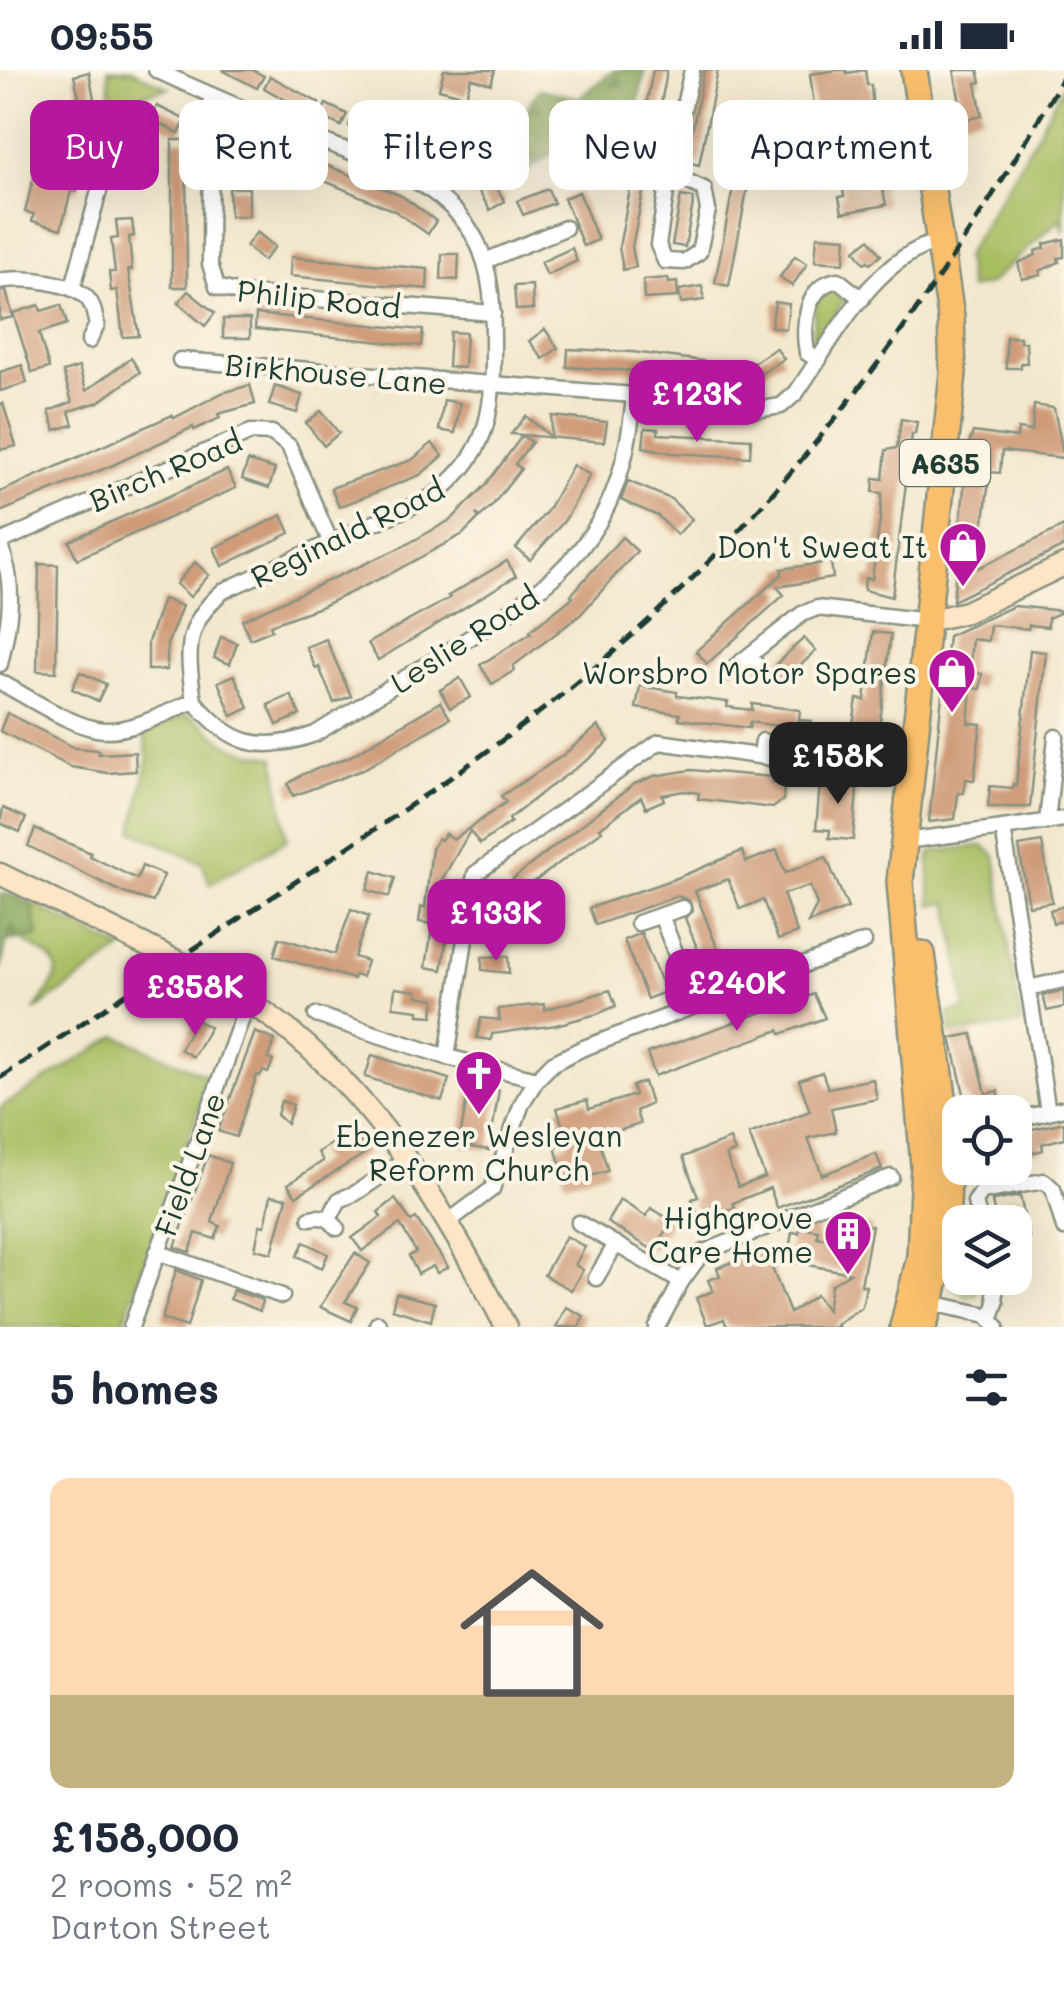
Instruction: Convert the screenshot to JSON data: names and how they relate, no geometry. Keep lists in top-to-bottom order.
{
  "streets": {
    "highway": ["A635"],
    "street": [
      "Philip Road",
      "Birkhouse Lane",
      "Birch Road",
      "Reginald Road",
      "Leslie Road",
      "Field Lane"
    ]
  },
  "crossings": [
    ["Philip Road", "Reginald Road"],
    ["Birkhouse Lane", "Reginald Road"],
    ["Birkhouse Lane", "Leslie Road"],
    ["Birch Road", "Reginald Road"],
    ["Reginald Road", "Leslie Road"]
  ],
  "places": {
    "shop": ["Don't Sweat It", "Worsbro Motor Spares"],
    "church": ["Ebenezer Wesleyan Reform Church"],
    "building": ["Highgrove Care Home"]
  },
  "page": {
    "status": "09:55",
    "chip": [
      "Buy",
      "Rent",
      "Filters",
      "New",
      "Apartment"
    ],
    "price": [
      "£123K",
      "£158K",
      "£133K",
      "£240K",
      "£358K"
    ],
    "heading": "5 homes",
    "list": [
      {
        "name": "£158,000",
        "note": "2 rooms · 52 m² · Darton Street"
      }
    ]
  }
}
